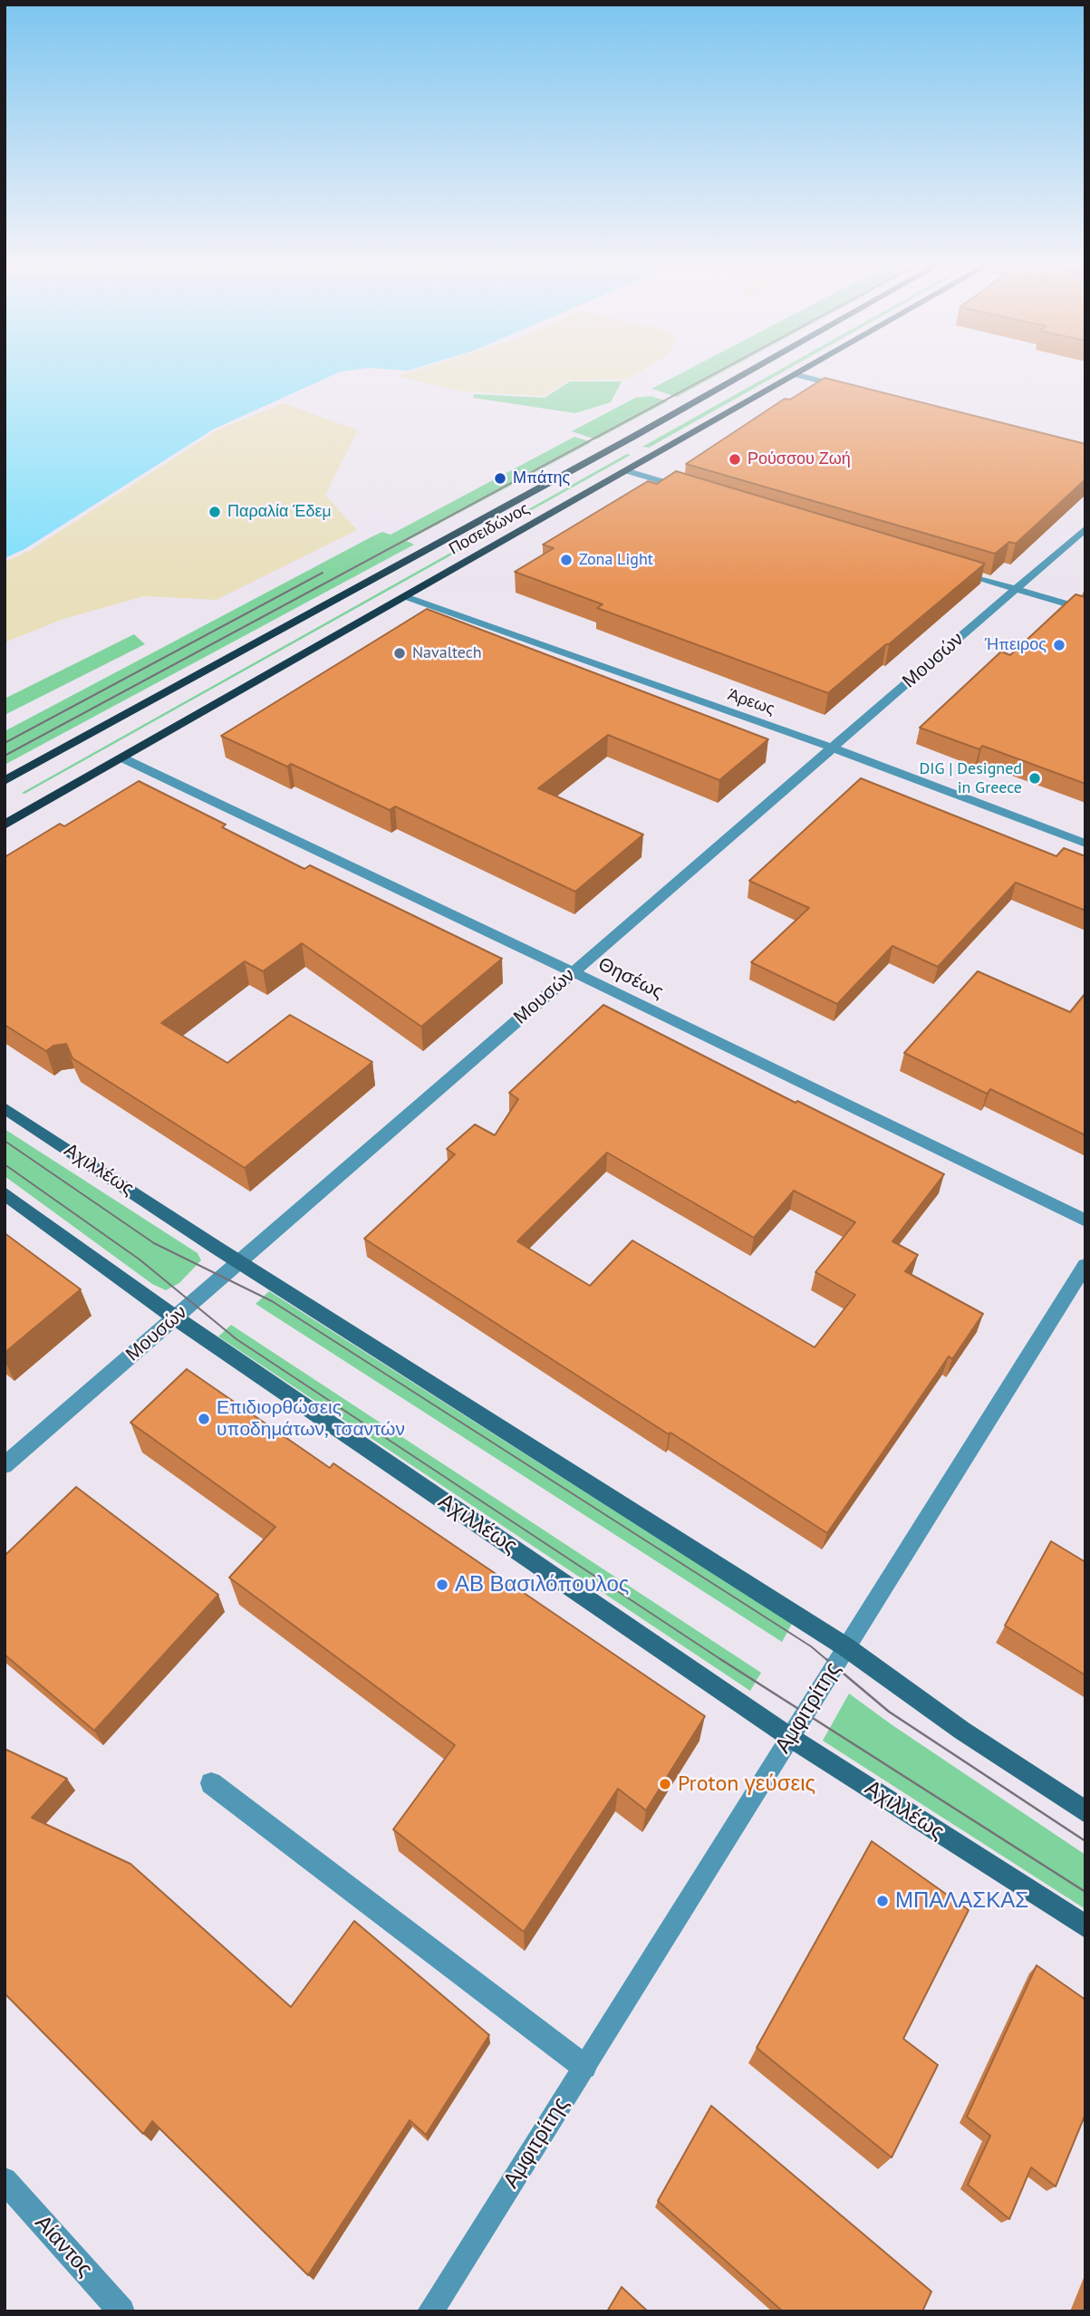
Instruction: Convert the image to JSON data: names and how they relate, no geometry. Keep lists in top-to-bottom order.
{
  "streets": {
    "highway": ["Ποσειδώνος"],
    "main road": ["Αχιλλέως"],
    "street": [
      "Μουσών",
      "Άρεως",
      "Θησέως",
      "Αμφιτρίτης",
      "Αίαντος"
    ]
  },
  "crossings": [
    ["Ποσειδώνος", "Άρεως"],
    ["Ποσειδώνος", "Θησέως"],
    ["Μουσών", "Άρεως"],
    ["Μουσών", "Θησέως"],
    ["Μουσών", "Αχιλλέως"],
    ["Αχιλλέως", "Αμφιτρίτης"]
  ],
  "places": [
    "Ρούσσου Ζωή",
    "Μπάτης",
    "Παραλία Έδεμ",
    "Zona Light",
    "Ήπειρος",
    "Navaltech",
    "DIG | Designed in Greece",
    "Επιδιορθώσεις υποδημάτων, τσαντών",
    "ΑΒ Βασιλόπουλος",
    "Proton γεύσεις",
    "ΜΠΑΛΑΣΚΑΣ"
  ]
}
